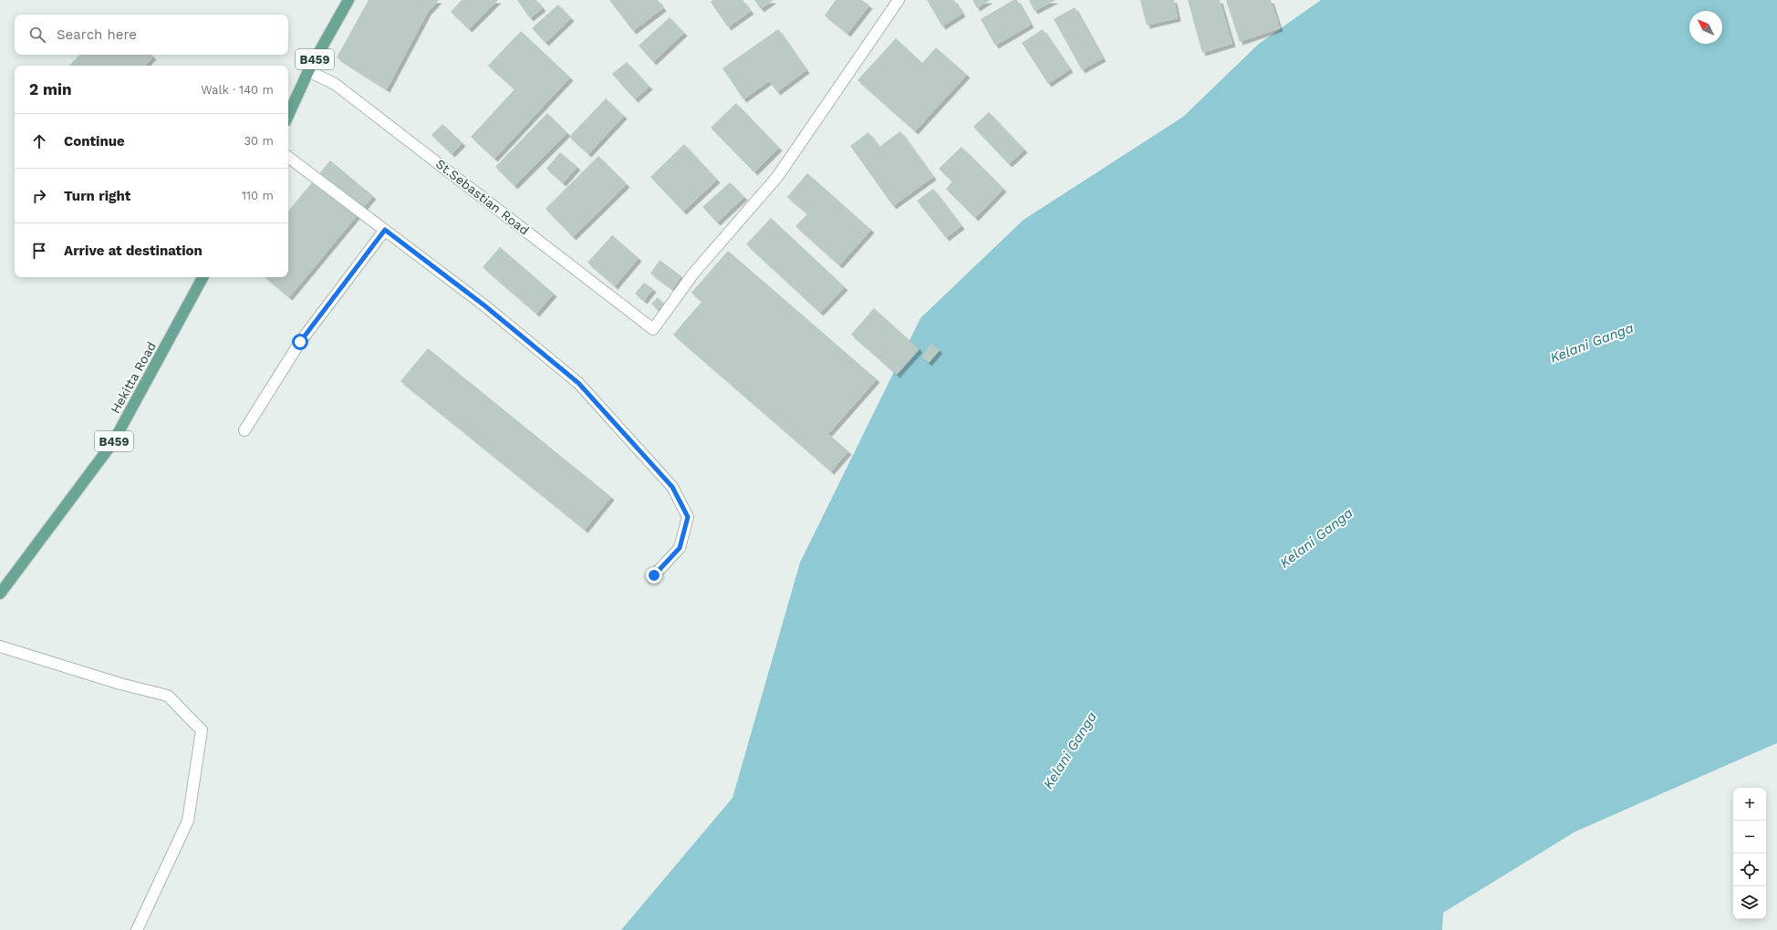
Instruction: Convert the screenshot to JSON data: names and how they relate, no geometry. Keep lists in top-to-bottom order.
{
  "streets": {
    "main road": ["B459", "Hekitta Road"],
    "street": ["St.Sebastian Road"]
  },
  "crossings": [
    ["B459", "St.Sebastian Road"]
  ],
  "water": ["Kelani Ganga"],
  "north": "top left",
  "page": {
    "search": "Search here",
    "heading": ["2 min", "Walk · 140 m"],
    "list": [
      ["Continue", "30 m"],
      ["Turn right", "110 m"],
      "Arrive at destination"
    ],
    "map_buttons": ["+", "−"]
  }
}
